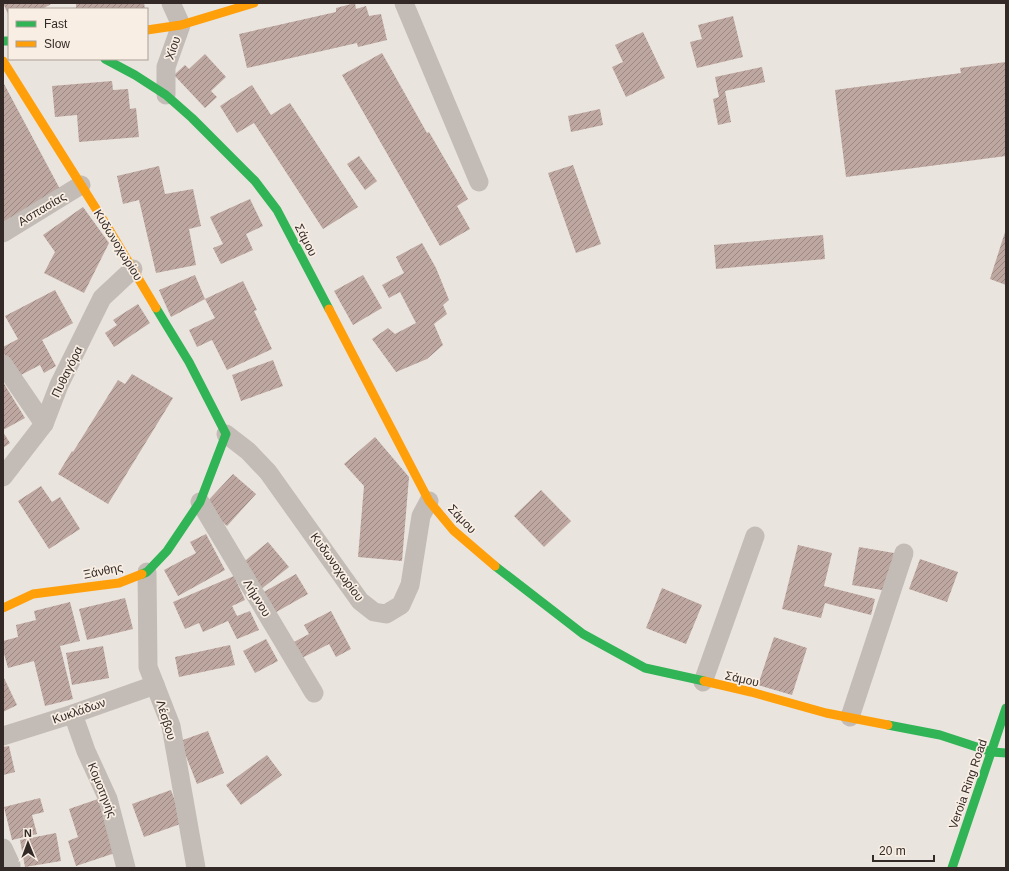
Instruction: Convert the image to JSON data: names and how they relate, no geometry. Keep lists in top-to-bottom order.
{
  "streets": {
    "street": [
      "Χίου",
      "Ασπασίας",
      "Σάμου",
      "Κυδωνοχωρίου",
      "Πυθαγόρα",
      "Ξάνθης",
      "Λήμνου",
      "Κυκλάδων",
      "Λέσβου",
      "Verοia Ring Road",
      "Κομοτηνής"
    ]
  },
  "crossings": [
    ["Χίου", "Σάμου"],
    ["Ασπασίας", "Κυδωνοχωρίου"],
    ["Σάμου", "Κυδωνοχωρίου"],
    ["Σάμου", "Verοia Ring Road"],
    ["Κυδωνοχωρίου", "Πυθαγόρα"],
    ["Ξάνθης", "Λήμνου"],
    ["Ξάνθης", "Λέσβου"],
    ["Κυκλάδων", "Λέσβου"],
    ["Κυκλάδων", "Κομοτηνής"]
  ],
  "legend": ["Fast", "Slow"],
  "scale_bar": "20 m",
  "north": "top"
}
